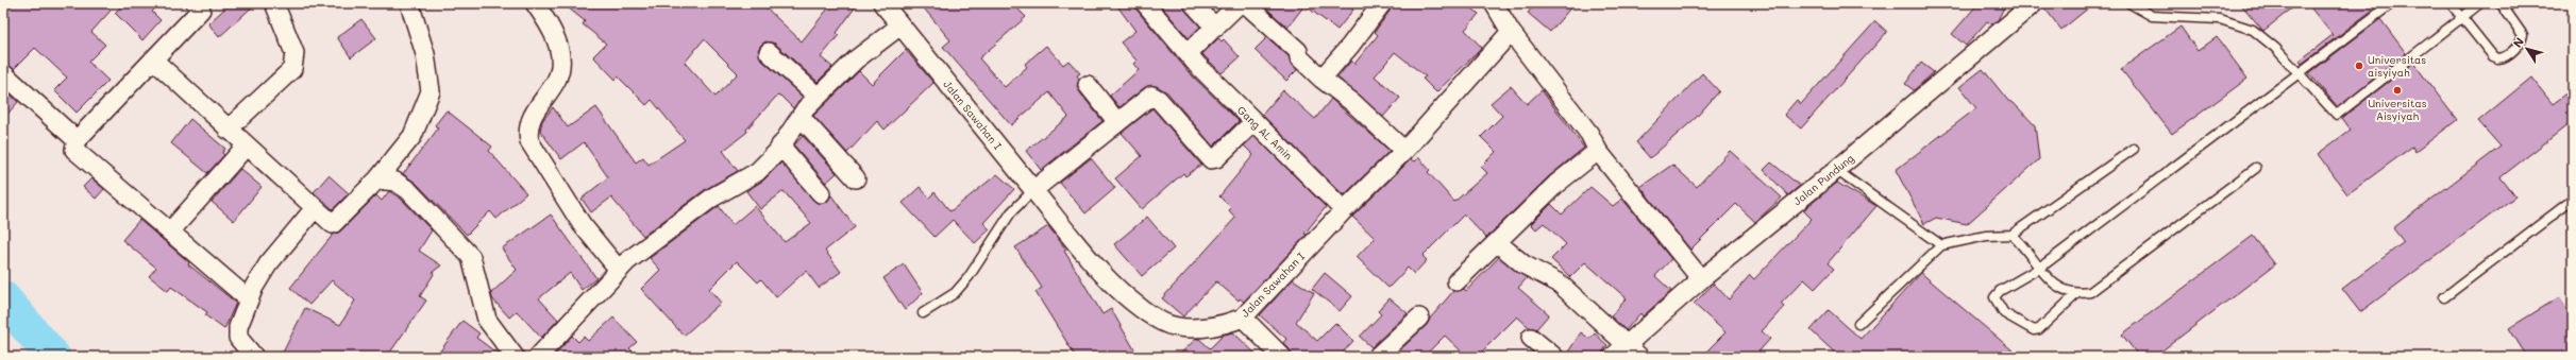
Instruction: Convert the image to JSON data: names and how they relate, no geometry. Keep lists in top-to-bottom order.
{
  "streets": {
    "street": ["Jalan Sawahan I", "Gang AL Amin", "Jalan Pundung"]
  },
  "crossings": [
    ["Jalan Sawahan I", "Gang AL Amin"]
  ],
  "places": ["Universitas aisyiyah", "Universitas Aisyiyah"],
  "north": "top left"
}
